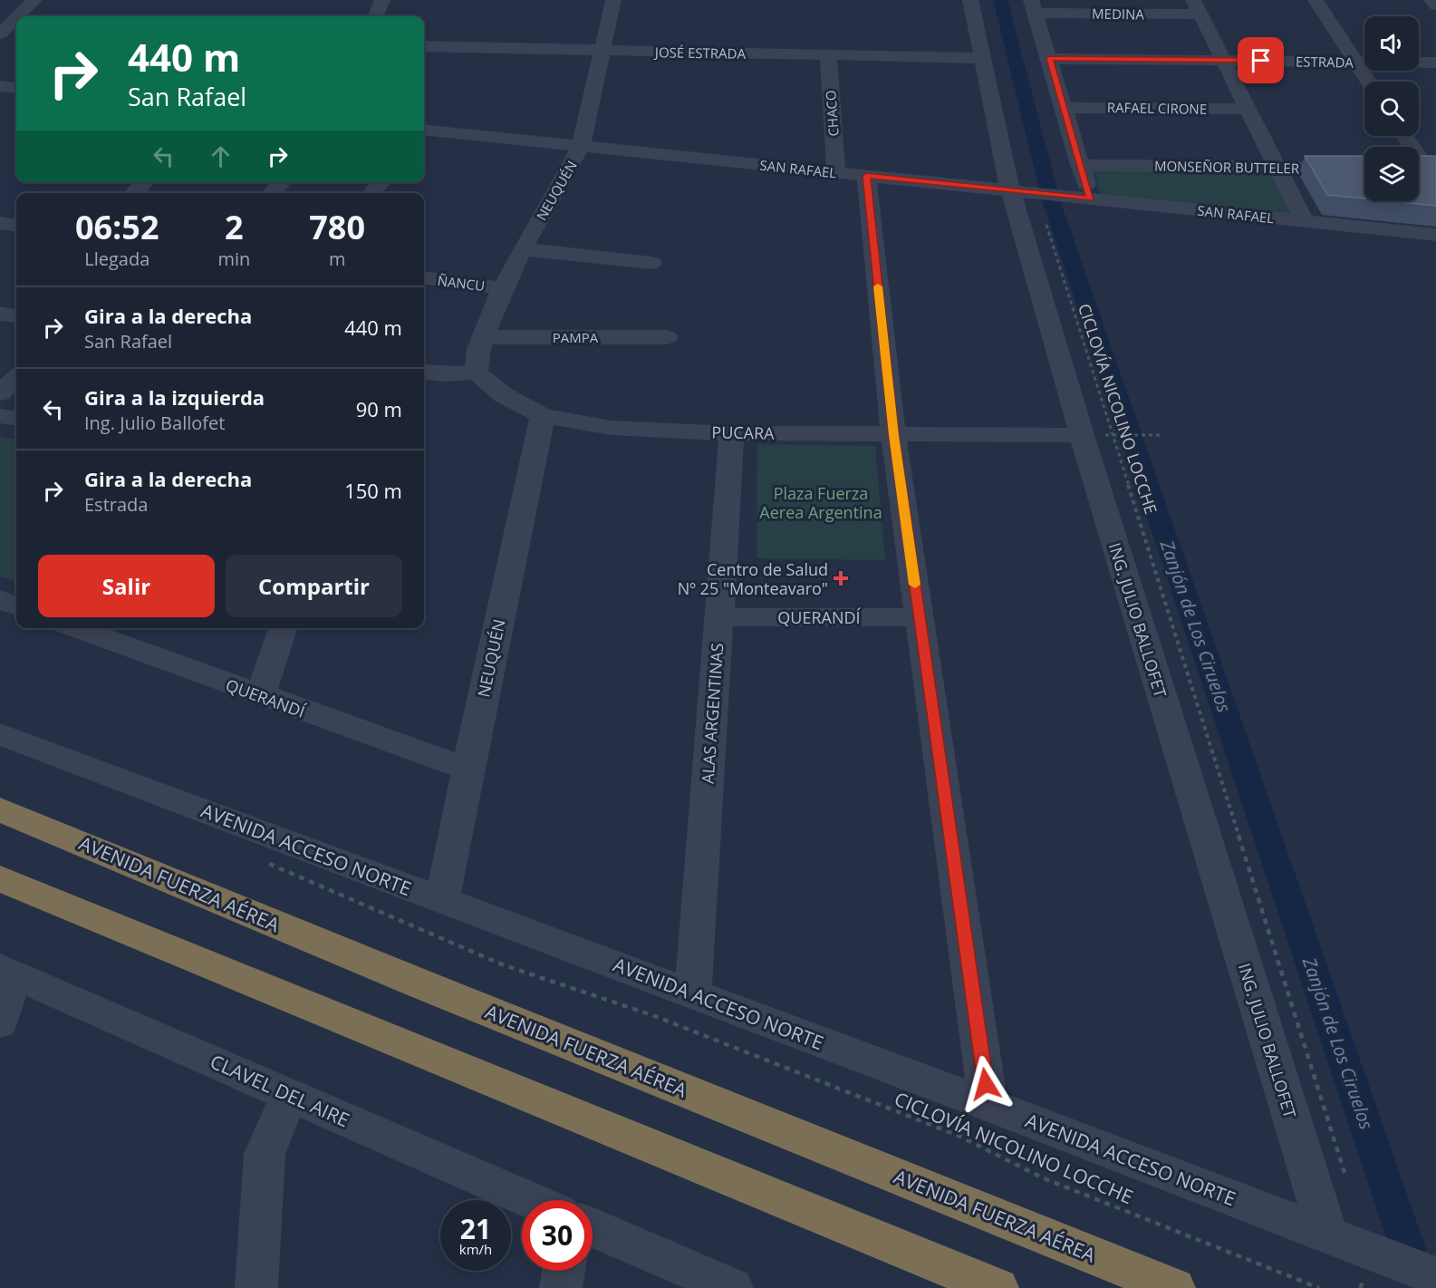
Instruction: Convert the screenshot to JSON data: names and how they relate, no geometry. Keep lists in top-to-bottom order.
{
  "streets": {
    "highway": ["AVENIDA FUERZA AÉREA"],
    "street": [
      "MEDINA",
      "JOSÉ ESTRADA",
      "ESTRADA",
      "RAFAEL CIRONE",
      "CHACO",
      "MONSEÑOR BUTTELER",
      "SAN RAFAEL",
      "NEUQUÉN",
      "ÑANCU",
      "PAMPA",
      "PUCARA",
      "QUERANDÍ",
      "ING. JULIO BALLOFET",
      "ALAS ARGENTINAS",
      "AVENIDA ACCESO NORTE",
      "CLAVEL DEL AIRE"
    ],
    "path": ["CICLOVÍA NICOLINO LOCCHE"]
  },
  "crossings": [
    ["JOSÉ ESTRADA", "CHACO"],
    ["JOSÉ ESTRADA", "NEUQUÉN"],
    ["JOSÉ ESTRADA", "ING. JULIO BALLOFET"],
    ["CHACO", "SAN RAFAEL"],
    ["SAN RAFAEL", "NEUQUÉN"],
    ["SAN RAFAEL", "ING. JULIO BALLOFET"],
    ["NEUQUÉN", "ÑANCU"],
    ["NEUQUÉN", "PAMPA"],
    ["NEUQUÉN", "PUCARA"],
    ["NEUQUÉN", "QUERANDÍ"],
    ["NEUQUÉN", "AVENIDA ACCESO NORTE"],
    ["PUCARA", "ING. JULIO BALLOFET"],
    ["PUCARA", "ALAS ARGENTINAS"],
    ["QUERANDÍ", "ALAS ARGENTINAS"],
    ["ING. JULIO BALLOFET", "AVENIDA ACCESO NORTE"],
    ["ALAS ARGENTINAS", "AVENIDA ACCESO NORTE"]
  ],
  "water": ["Zanjón de Los Ciruelos"],
  "parks": ["Plaza Fuerza Aerea Argentina"],
  "places": {
    "health": ["Centro de Salud Nº 25 \"Monteavaro\""]
  },
  "page": {
    "turn": ["440 m", "San Rafael"],
    "eta": [
      "06:52",
      "Llegada",
      "2",
      "min",
      "780",
      "m"
    ],
    "list": [
      {
        "name": "Gira a la derecha",
        "note": "San Rafael",
        "value": "440 m"
      },
      {
        "name": "Gira a la izquierda",
        "note": "Ing. Julio Ballofet",
        "value": "90 m"
      },
      {
        "name": "Gira a la derecha",
        "note": "Estrada",
        "value": "150 m"
      }
    ],
    "buttons": ["Salir", "Compartir"],
    "speed": "21 km/h",
    "limit": "30"
  }
}
